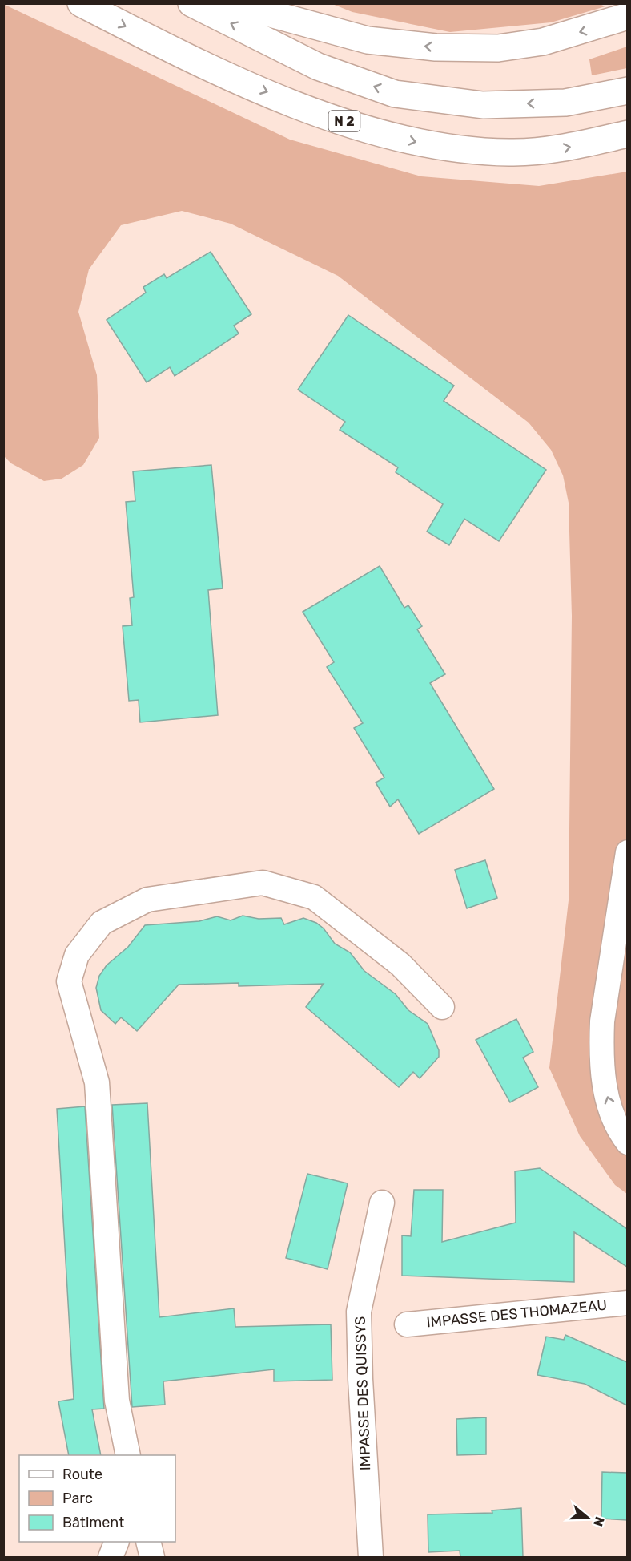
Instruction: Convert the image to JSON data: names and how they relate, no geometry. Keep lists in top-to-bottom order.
{
  "streets": {
    "main road": ["N 2"],
    "street": ["IMPASSE DES THOMAZEAU", "IMPASSE DES QUISSYS"]
  },
  "legend": ["Route", "Parc", "Bâtiment"],
  "north": "right"
}
